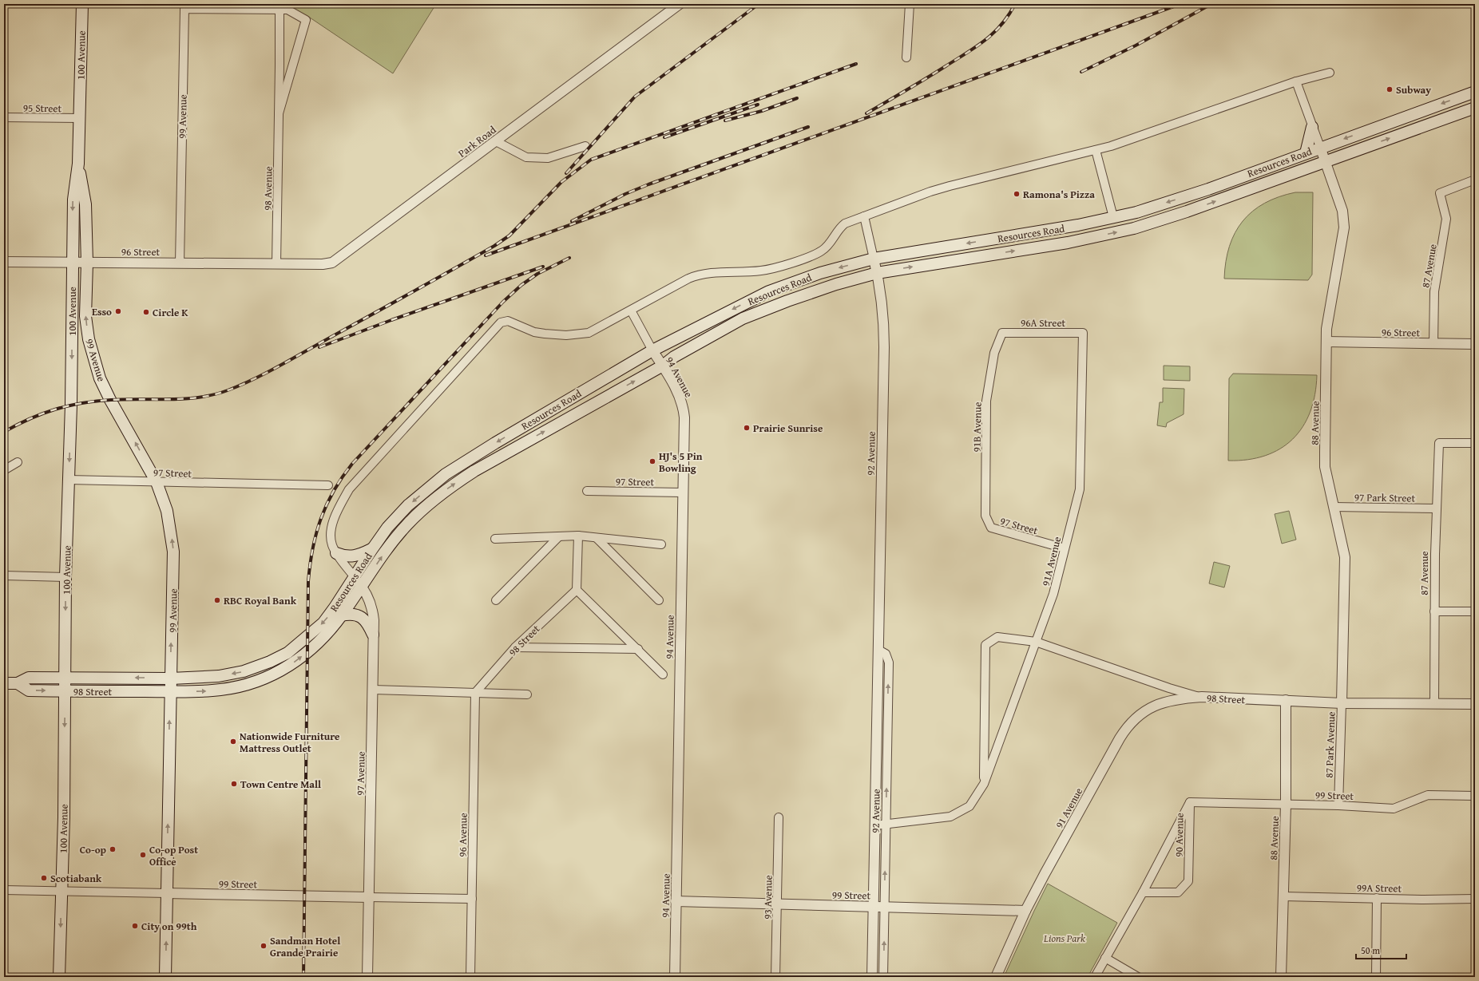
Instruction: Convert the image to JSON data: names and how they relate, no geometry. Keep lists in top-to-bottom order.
{
  "streets": {
    "main road": [
      "100 Avenue",
      "99 Avenue",
      "Resources Road",
      "98 Street"
    ],
    "street": [
      "95 Street",
      "Park Road",
      "98 Avenue",
      "96 Street",
      "87 Avenue",
      "96A Street",
      "94 Avenue",
      "88 Avenue",
      "91B Avenue",
      "92 Avenue",
      "97 Street",
      "97 Park Street",
      "91A Avenue",
      "87 Park Avenue",
      "97 Avenue",
      "99 Street",
      "91 Avenue",
      "96 Avenue",
      "90 Avenue",
      "99A Street",
      "93 Avenue"
    ]
  },
  "crossings": [
    ["100 Avenue", "95 Street"],
    ["100 Avenue", "99 Avenue"],
    ["100 Avenue", "96 Street"],
    ["100 Avenue", "97 Street"],
    ["100 Avenue", "98 Street"],
    ["100 Avenue", "99 Street"],
    ["99 Avenue", "Resources Road"],
    ["99 Avenue", "98 Avenue"],
    ["99 Avenue", "96 Street"],
    ["99 Avenue", "97 Street"],
    ["99 Avenue", "98 Street"],
    ["99 Avenue", "99 Street"],
    ["Park Road", "98 Avenue"],
    ["Park Road", "96 Street"],
    ["Resources Road", "94 Avenue"],
    ["Resources Road", "88 Avenue"],
    ["Resources Road", "92 Avenue"],
    ["Resources Road", "98 Street"],
    ["Resources Road", "97 Avenue"],
    ["98 Avenue", "96 Street"],
    ["96 Street", "87 Avenue"],
    ["96 Street", "88 Avenue"],
    ["87 Avenue", "97 Park Street"],
    ["87 Avenue", "98 Street"],
    ["96A Street", "91B Avenue"],
    ["96A Street", "91A Avenue"],
    ["94 Avenue", "97 Street"],
    ["94 Avenue", "99 Street"],
    ["88 Avenue", "97 Park Street"],
    ["88 Avenue", "98 Street"],
    ["88 Avenue", "87 Park Avenue"],
    ["88 Avenue", "99 Street"],
    ["88 Avenue", "99A Street"],
    ["91B Avenue", "97 Street"],
    ["92 Avenue", "91A Avenue"],
    ["92 Avenue", "99 Street"],
    ["97 Street", "91A Avenue"],
    ["91A Avenue", "98 Street"],
    ["98 Street", "87 Park Avenue"],
    ["98 Street", "91 Avenue"],
    ["98 Street", "96 Avenue"],
    ["87 Park Avenue", "99 Street"],
    ["97 Avenue", "99 Street"],
    ["99 Street", "91 Avenue"],
    ["99 Street", "96 Avenue"],
    ["99 Street", "90 Avenue"],
    ["99 Street", "93 Avenue"]
  ],
  "one_way": ["100 Avenue", "99 Avenue"],
  "parks": ["Lions Park"],
  "places": [
    "Subway",
    "Ramona's Pizza",
    "Esso",
    "Circle K",
    "Prairie Sunrise",
    "HJ's 5 Pin Bowling",
    "RBC Royal Bank",
    "Nationwide Furniture Mattress Outlet",
    "Town Centre Mall",
    "Co-op",
    "Co-op Post Office",
    "Scotiabank",
    "City on 99th",
    "Sandman Hotel Grande Prairie"
  ],
  "scale_bar": "50 m"
}
